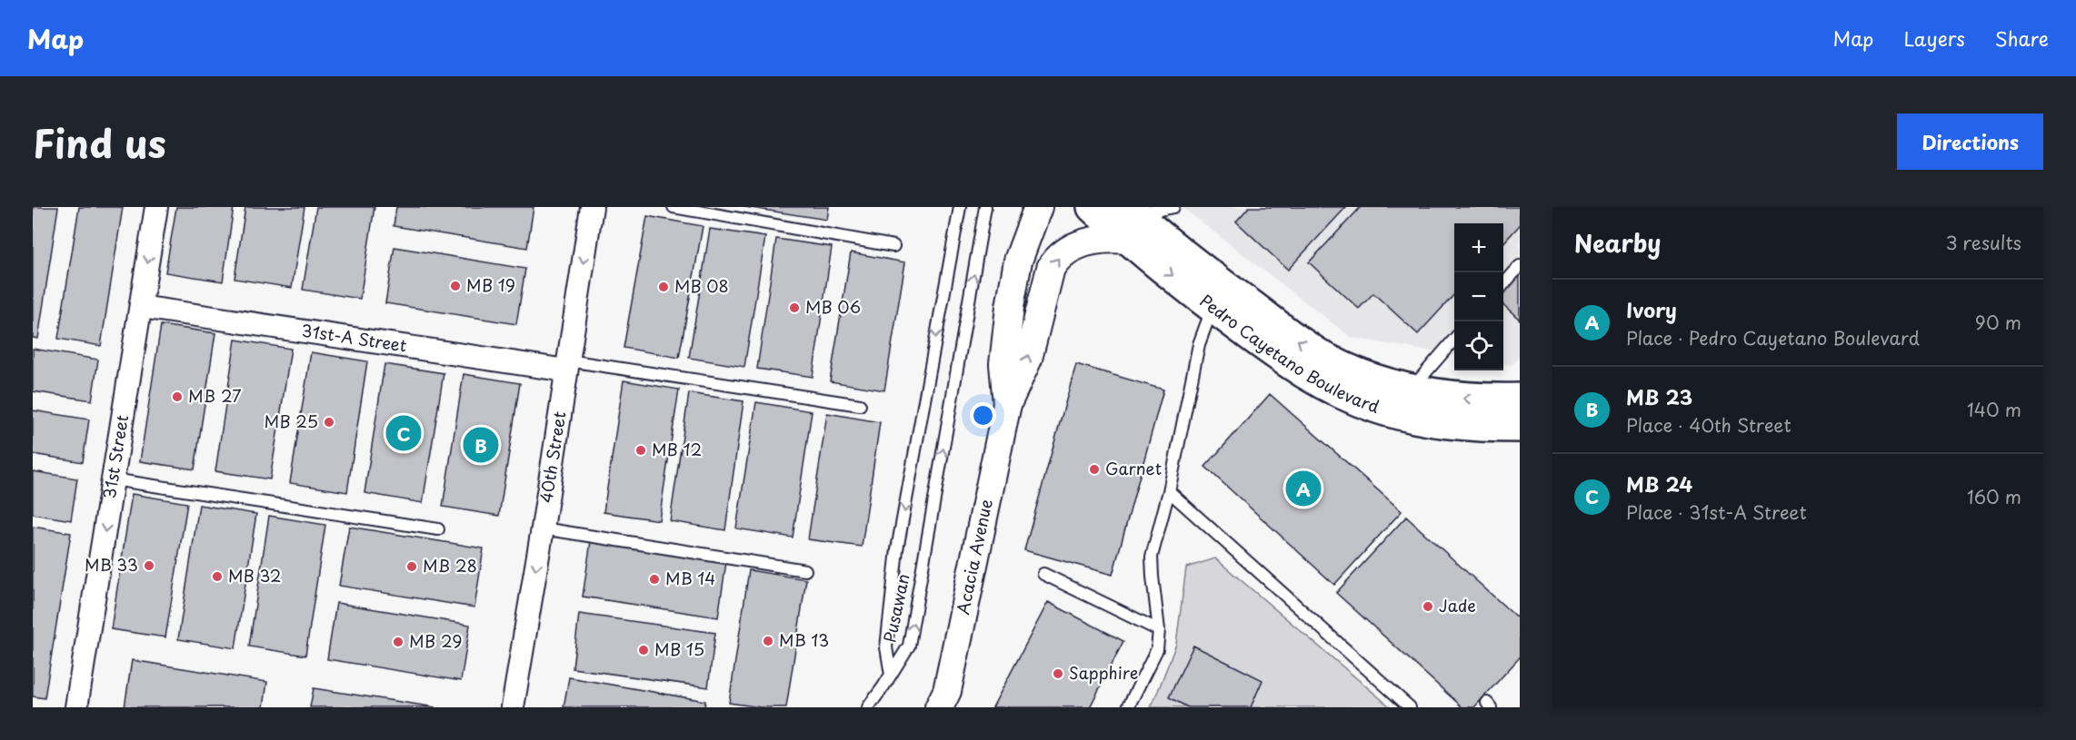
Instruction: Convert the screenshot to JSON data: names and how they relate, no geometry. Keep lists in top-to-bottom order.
{
  "streets": {
    "main road": ["Pedro Cayetano Boulevard"],
    "street": [
      "31st-A Street",
      "31st Street",
      "40th Street",
      "Acacia Avenue"
    ],
    "lane": ["Pusawan"]
  },
  "crossings": [
    ["31st-A Street", "31st Street"],
    ["31st-A Street", "40th Street"],
    ["Pedro Cayetano Boulevard", "Acacia Avenue"]
  ],
  "one_way": ["31st Street", "40th Street"],
  "places": [
    "MB 19",
    "MB 08",
    "MB 06",
    "MB 27",
    "MB 25",
    "MB 12",
    "Garnet",
    "MB 33",
    "MB 28",
    "MB 32",
    "MB 14",
    "Jade",
    "MB 13",
    "MB 29",
    "MB 15",
    "Sapphire"
  ],
  "page": {
    "header": "Map",
    "nav": ["Map", "Layers", "Share"],
    "title": "Find us",
    "buttons": "Directions",
    "heading": ["Nearby", "3 results"],
    "map_buttons": ["+", "−"],
    "list": [
      {
        "mark": "A",
        "name": "Ivory",
        "note": "Place · Pedro Cayetano Boulevard",
        "value": "90 m"
      },
      {
        "mark": "B",
        "name": "MB 23",
        "note": "Place · 40th Street",
        "value": "140 m"
      },
      {
        "mark": "C",
        "name": "MB 24",
        "note": "Place · 31st-A Street",
        "value": "160 m"
      }
    ],
    "pins": ["C", "B", "A"]
  }
}
